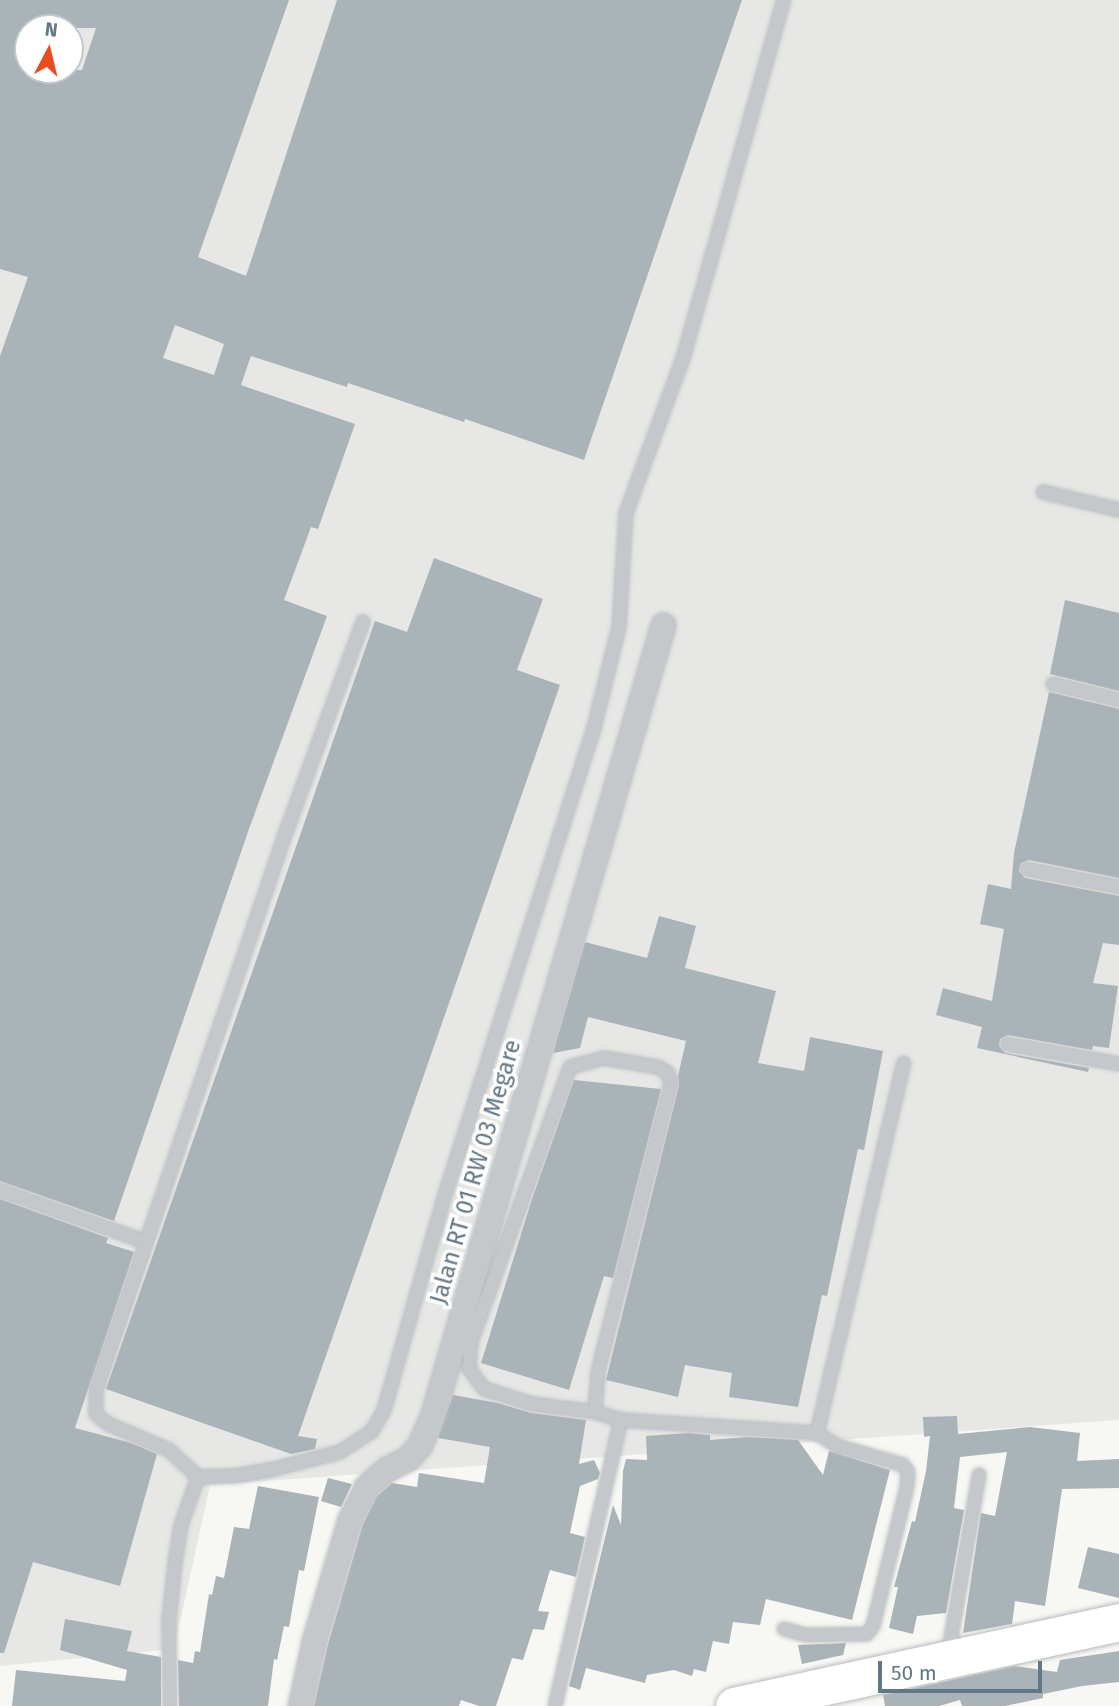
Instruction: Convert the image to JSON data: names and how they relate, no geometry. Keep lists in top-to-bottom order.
{
  "streets": {
    "street": ["Jalan RT 01 RW 03 Megare"]
  },
  "scale_bar": "50 m",
  "north": "top"
}
